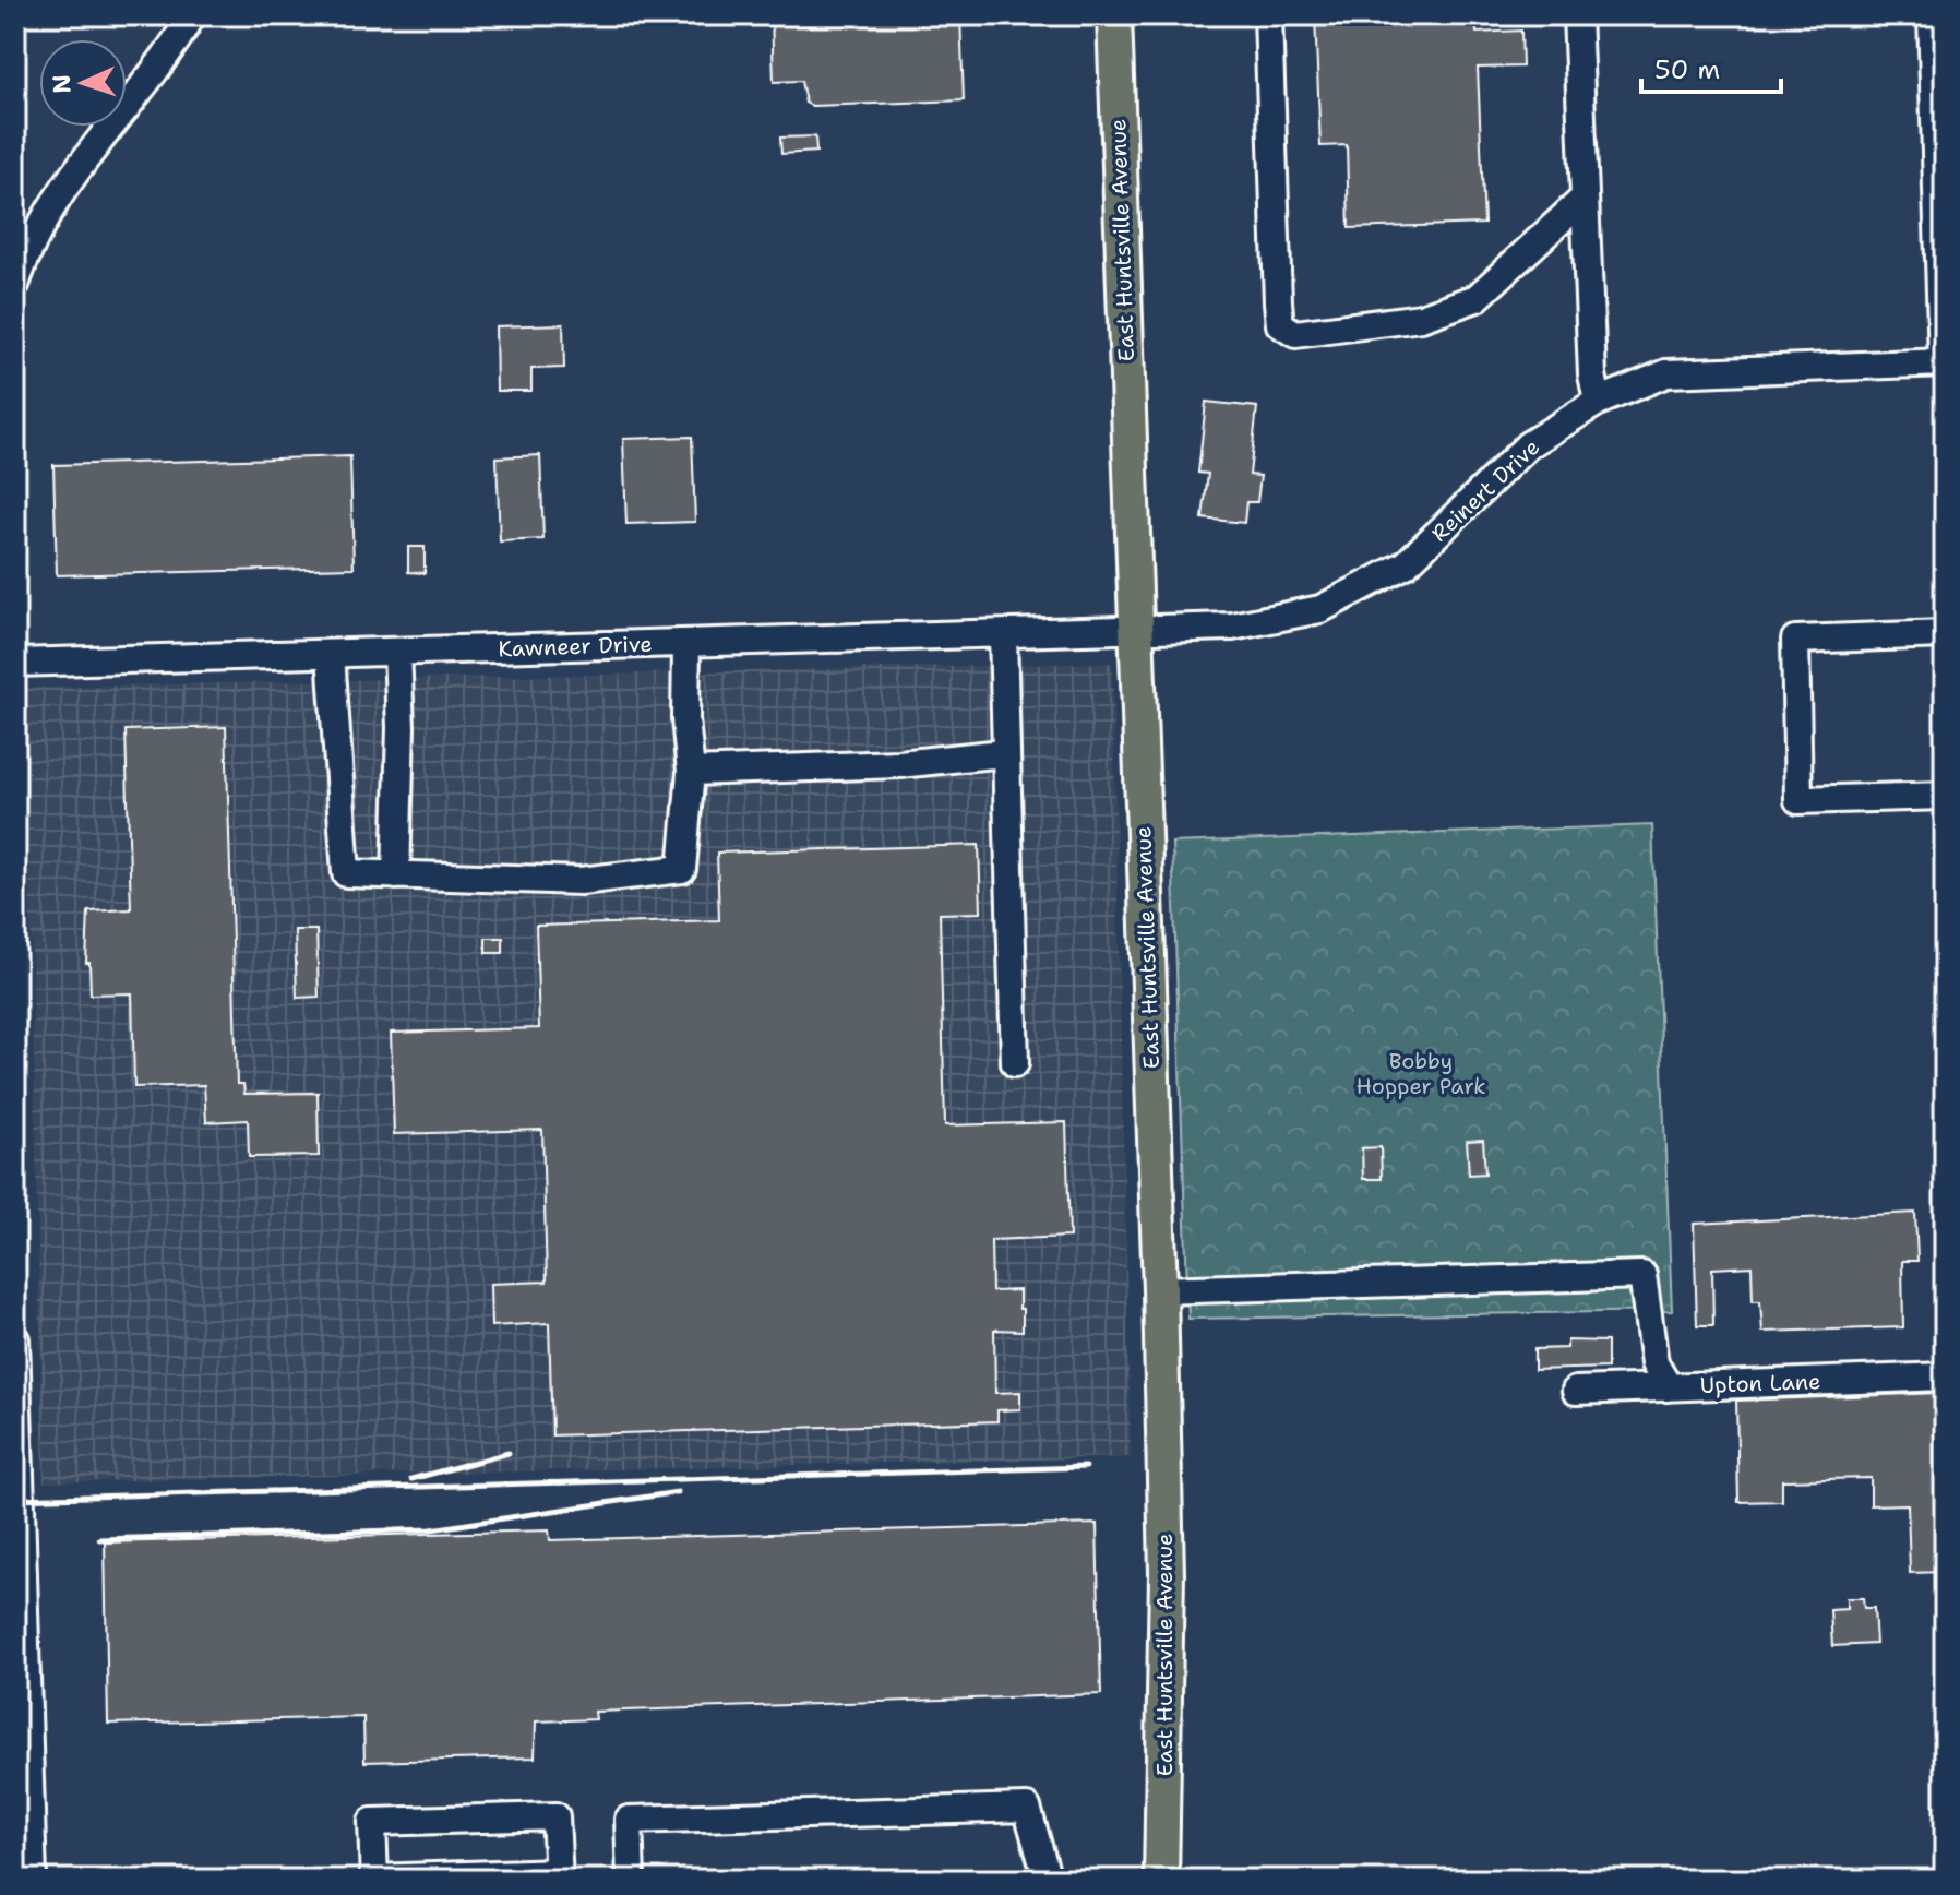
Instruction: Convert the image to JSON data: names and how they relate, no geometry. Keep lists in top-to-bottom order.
{
  "streets": {
    "main road": ["East Huntsville Avenue"],
    "street": ["Reinert Drive", "Kawneer Drive", "Upton Lane"]
  },
  "crossings": [
    ["East Huntsville Avenue", "Reinert Drive"],
    ["East Huntsville Avenue", "Kawneer Drive"],
    ["Reinert Drive", "Kawneer Drive"]
  ],
  "parks": ["Bobby Hopper Park"],
  "scale_bar": "50 m",
  "north": "left"
}
